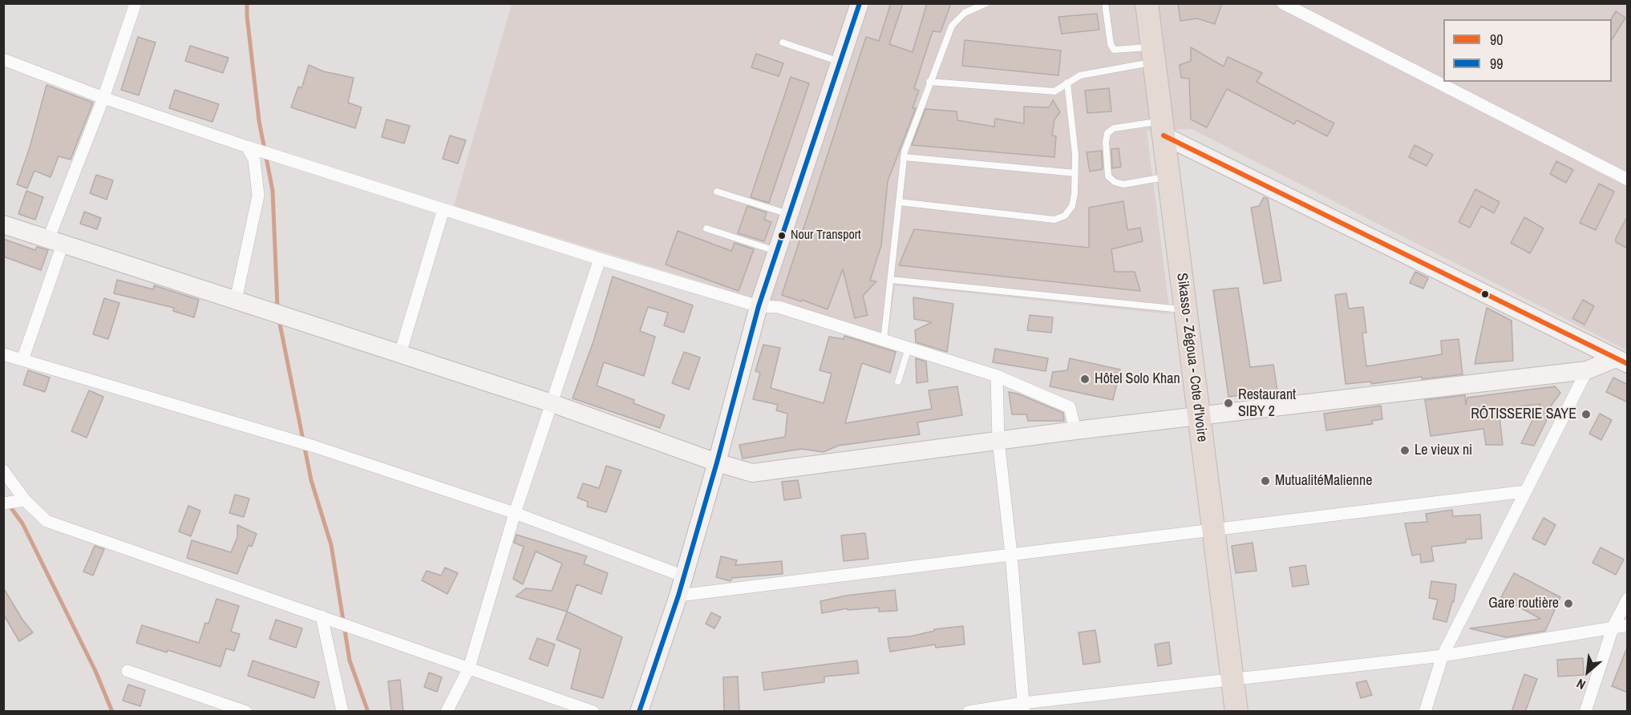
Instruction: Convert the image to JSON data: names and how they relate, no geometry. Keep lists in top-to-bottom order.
{
  "streets": {
    "highway": ["Sikasso - Zégoua - Cote d'Ivoire"]
  },
  "places": [
    "Nour Transport",
    "Hôtel Solo Khan",
    "Restaurant SIBY 2",
    "RÔTISSERIE SAYE",
    "Le vieux ni",
    "MutualitéMalienne",
    "Gare routière"
  ],
  "lines": ["transit line 99", "transit line 90"],
  "legend": ["90", "99"],
  "north": "bottom left"
}
